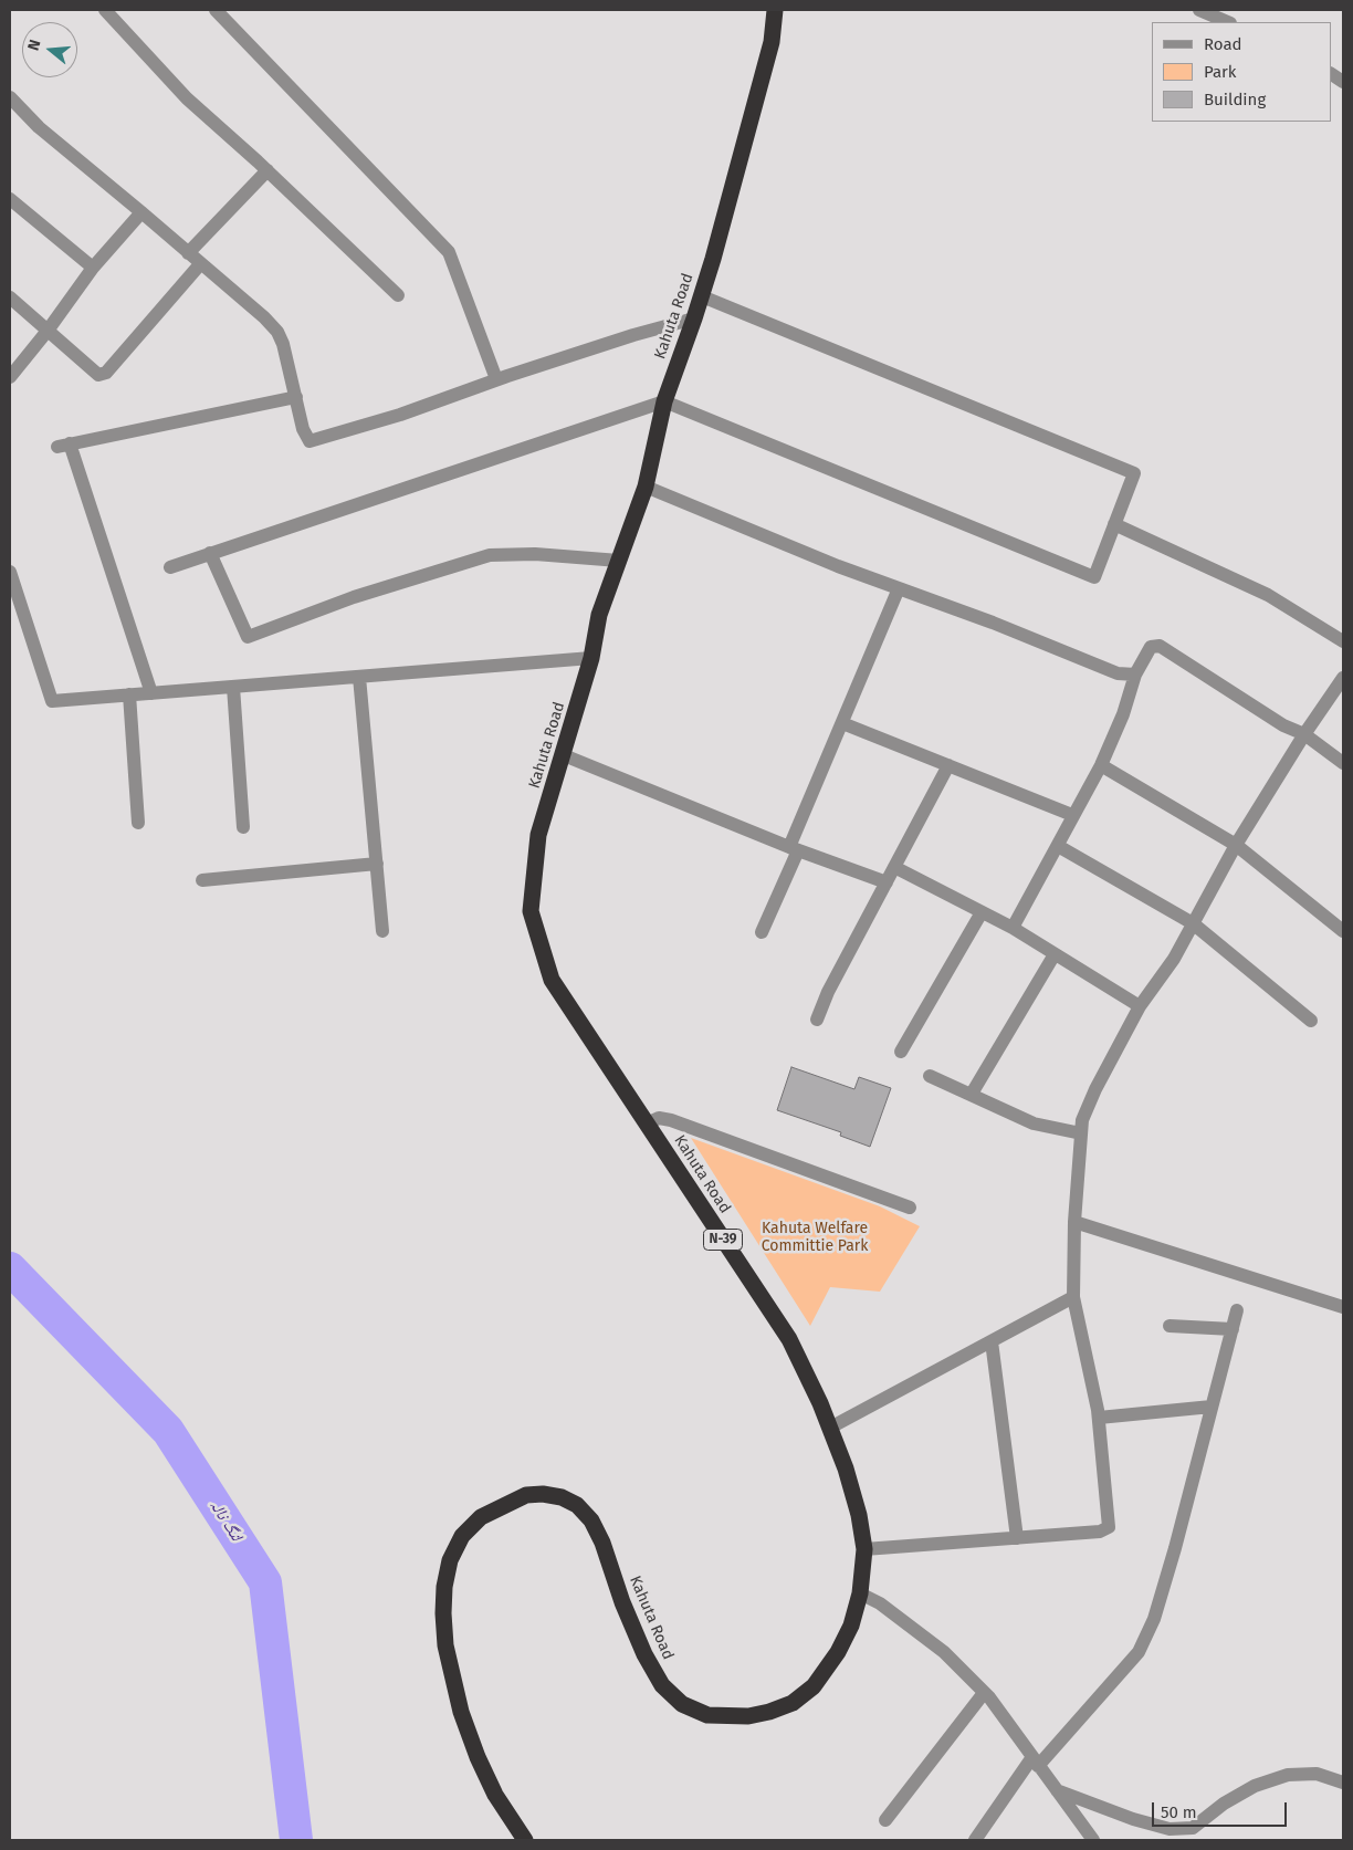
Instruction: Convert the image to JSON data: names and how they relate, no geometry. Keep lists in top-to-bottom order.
{
  "streets": {
    "highway": ["Kahuta Road", "N-39"]
  },
  "water": ["لنگ نالہ"],
  "parks": ["Kahuta Welfare Committie Park"],
  "legend": ["Road", "Park", "Building"],
  "scale_bar": "50 m",
  "north": "left"
}
